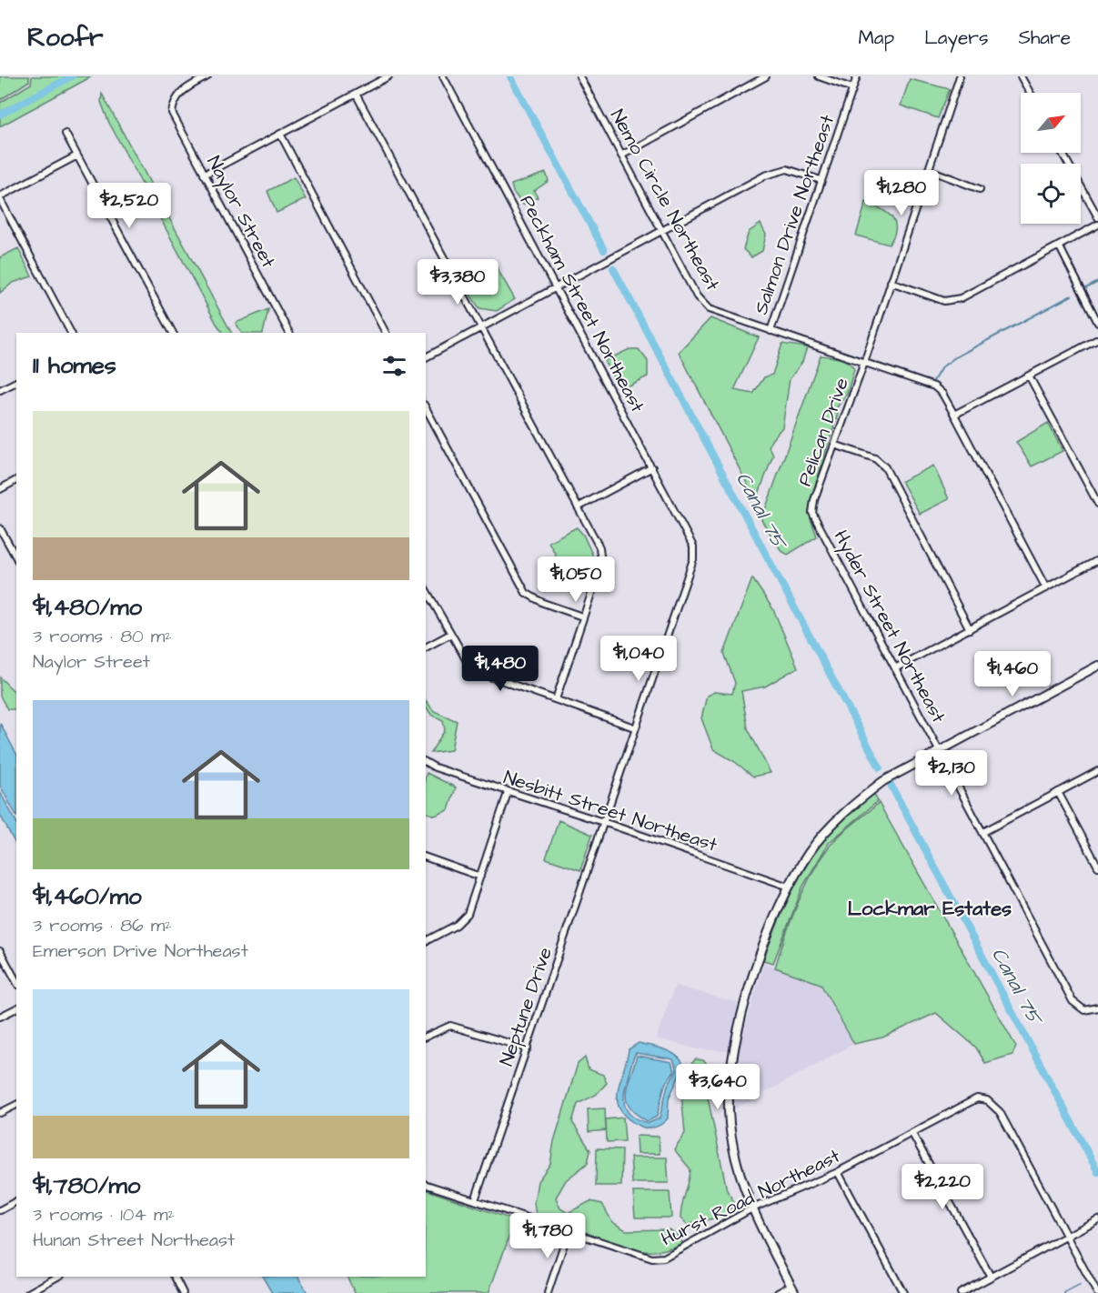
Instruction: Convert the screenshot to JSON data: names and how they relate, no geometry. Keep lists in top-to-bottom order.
{
  "streets": {
    "street": [
      "Nemo Circle Northeast",
      "Naylor Street",
      "Salmon Drive Northeast",
      "Peckham Street Northeast",
      "Pelican Drive",
      "Hyder Street Northeast",
      "Nesbitt Street Northeast",
      "Neptune Drive",
      "Hurst Road Northeast"
    ]
  },
  "crossings": [
    ["Nemo Circle Northeast", "Salmon Drive Northeast"],
    ["Nemo Circle Northeast", "Pelican Drive"],
    ["Peckham Street Northeast", "Neptune Drive"],
    ["Pelican Drive", "Hyder Street Northeast"],
    ["Nesbitt Street Northeast", "Neptune Drive"],
    ["Neptune Drive", "Hurst Road Northeast"]
  ],
  "districts": ["Lockmar Estates"],
  "water": ["Canal 75"],
  "north": "top right",
  "page": {
    "header": "Roofr",
    "nav": ["Map", "Layers", "Share"],
    "price": [
      "$1,280",
      "$2,520",
      "$3,380",
      "$1,050",
      "$1,040",
      "$1,480",
      "$1,460",
      "$2,130",
      "$3,640",
      "$2,220",
      "$1,780"
    ],
    "heading": "11 homes",
    "list": [
      {
        "name": "$1,480/mo",
        "note": "3 rooms · 80 m² · Naylor Street"
      },
      {
        "name": "$1,460/mo",
        "note": "3 rooms · 86 m² · Emerson Drive Northeast"
      },
      {
        "name": "$1,780/mo",
        "note": "3 rooms · 104 m² · Hunan Street Northeast"
      }
    ]
  }
}
